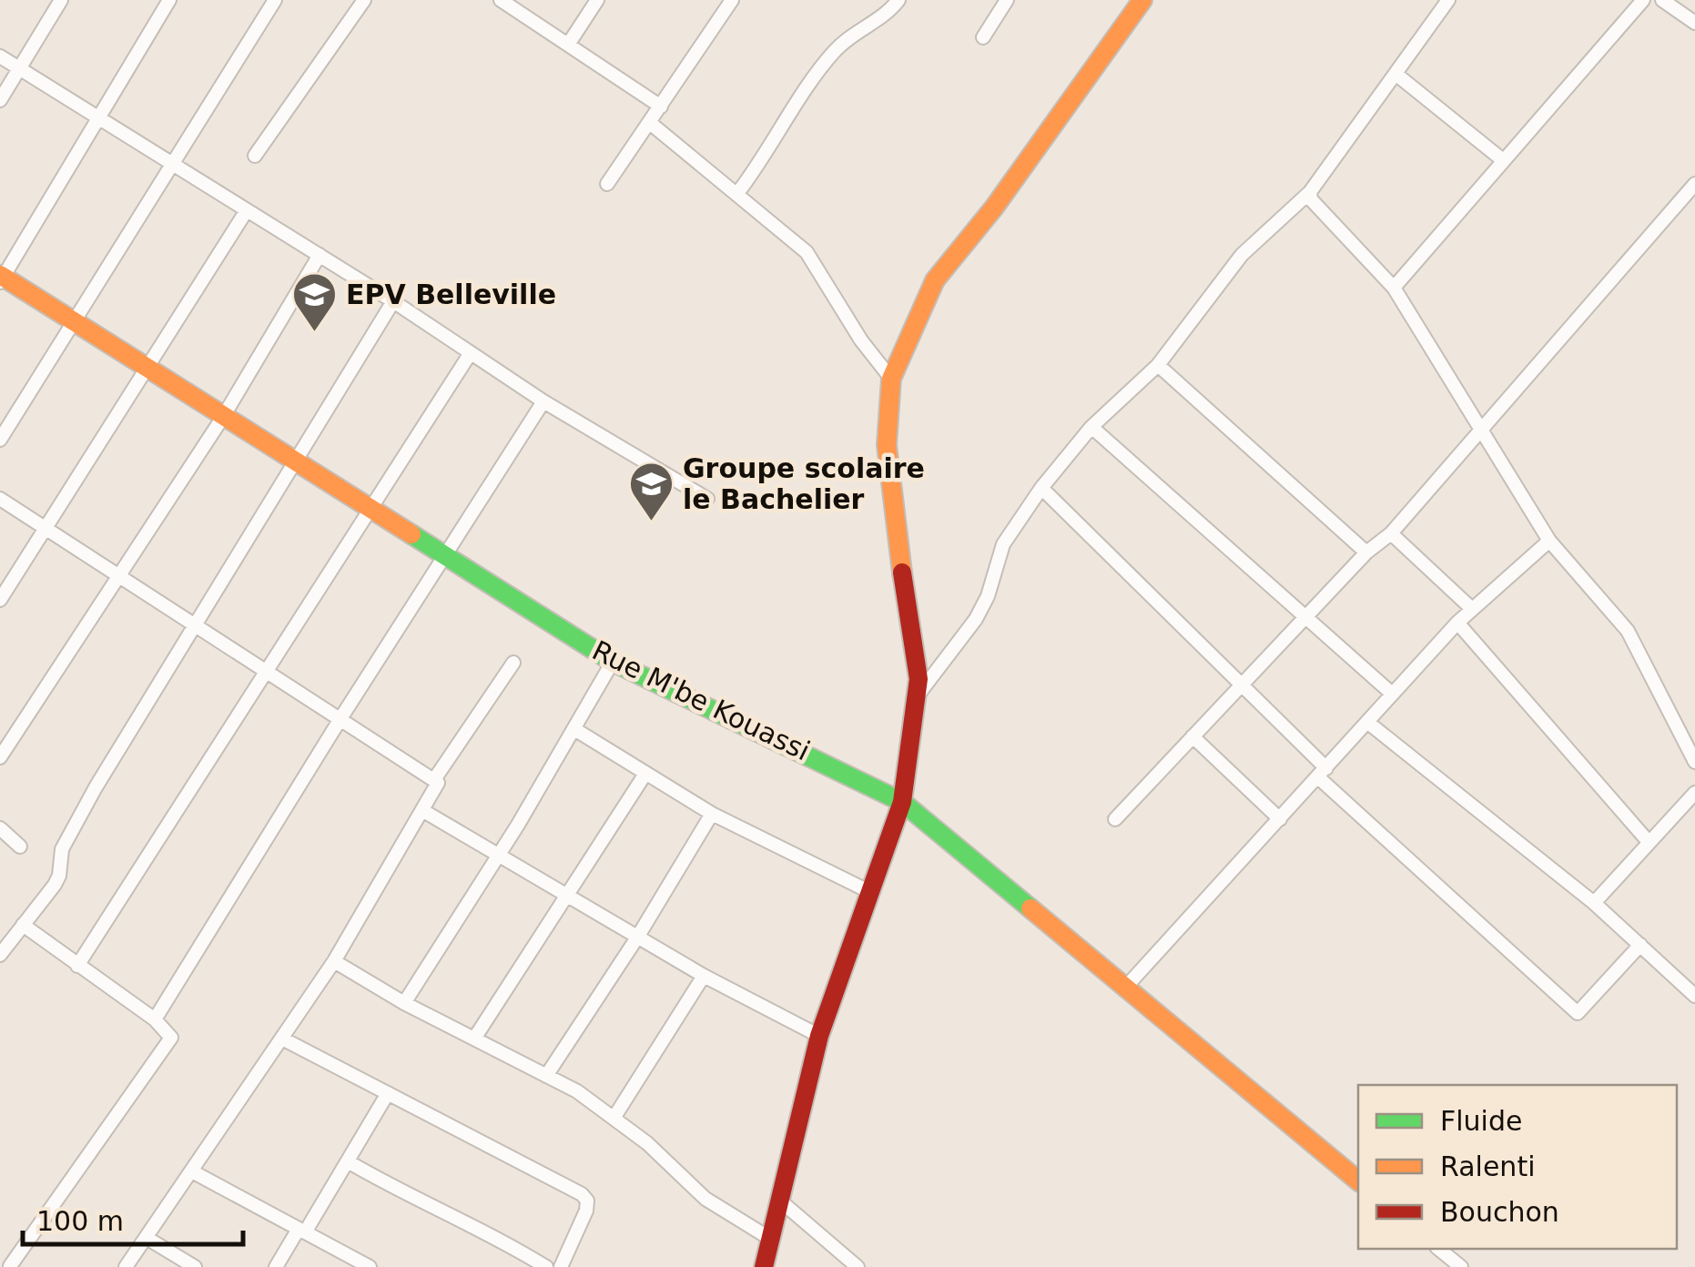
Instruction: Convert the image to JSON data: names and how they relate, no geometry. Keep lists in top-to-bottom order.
{
  "streets": {
    "street": ["Rue M'be Kouassi"]
  },
  "places": {
    "school or university": ["EPV Belleville", "Groupe scolaire le Bachelier"]
  },
  "legend": ["Fluide", "Ralenti", "Bouchon"],
  "scale_bar": "100 m"
}
